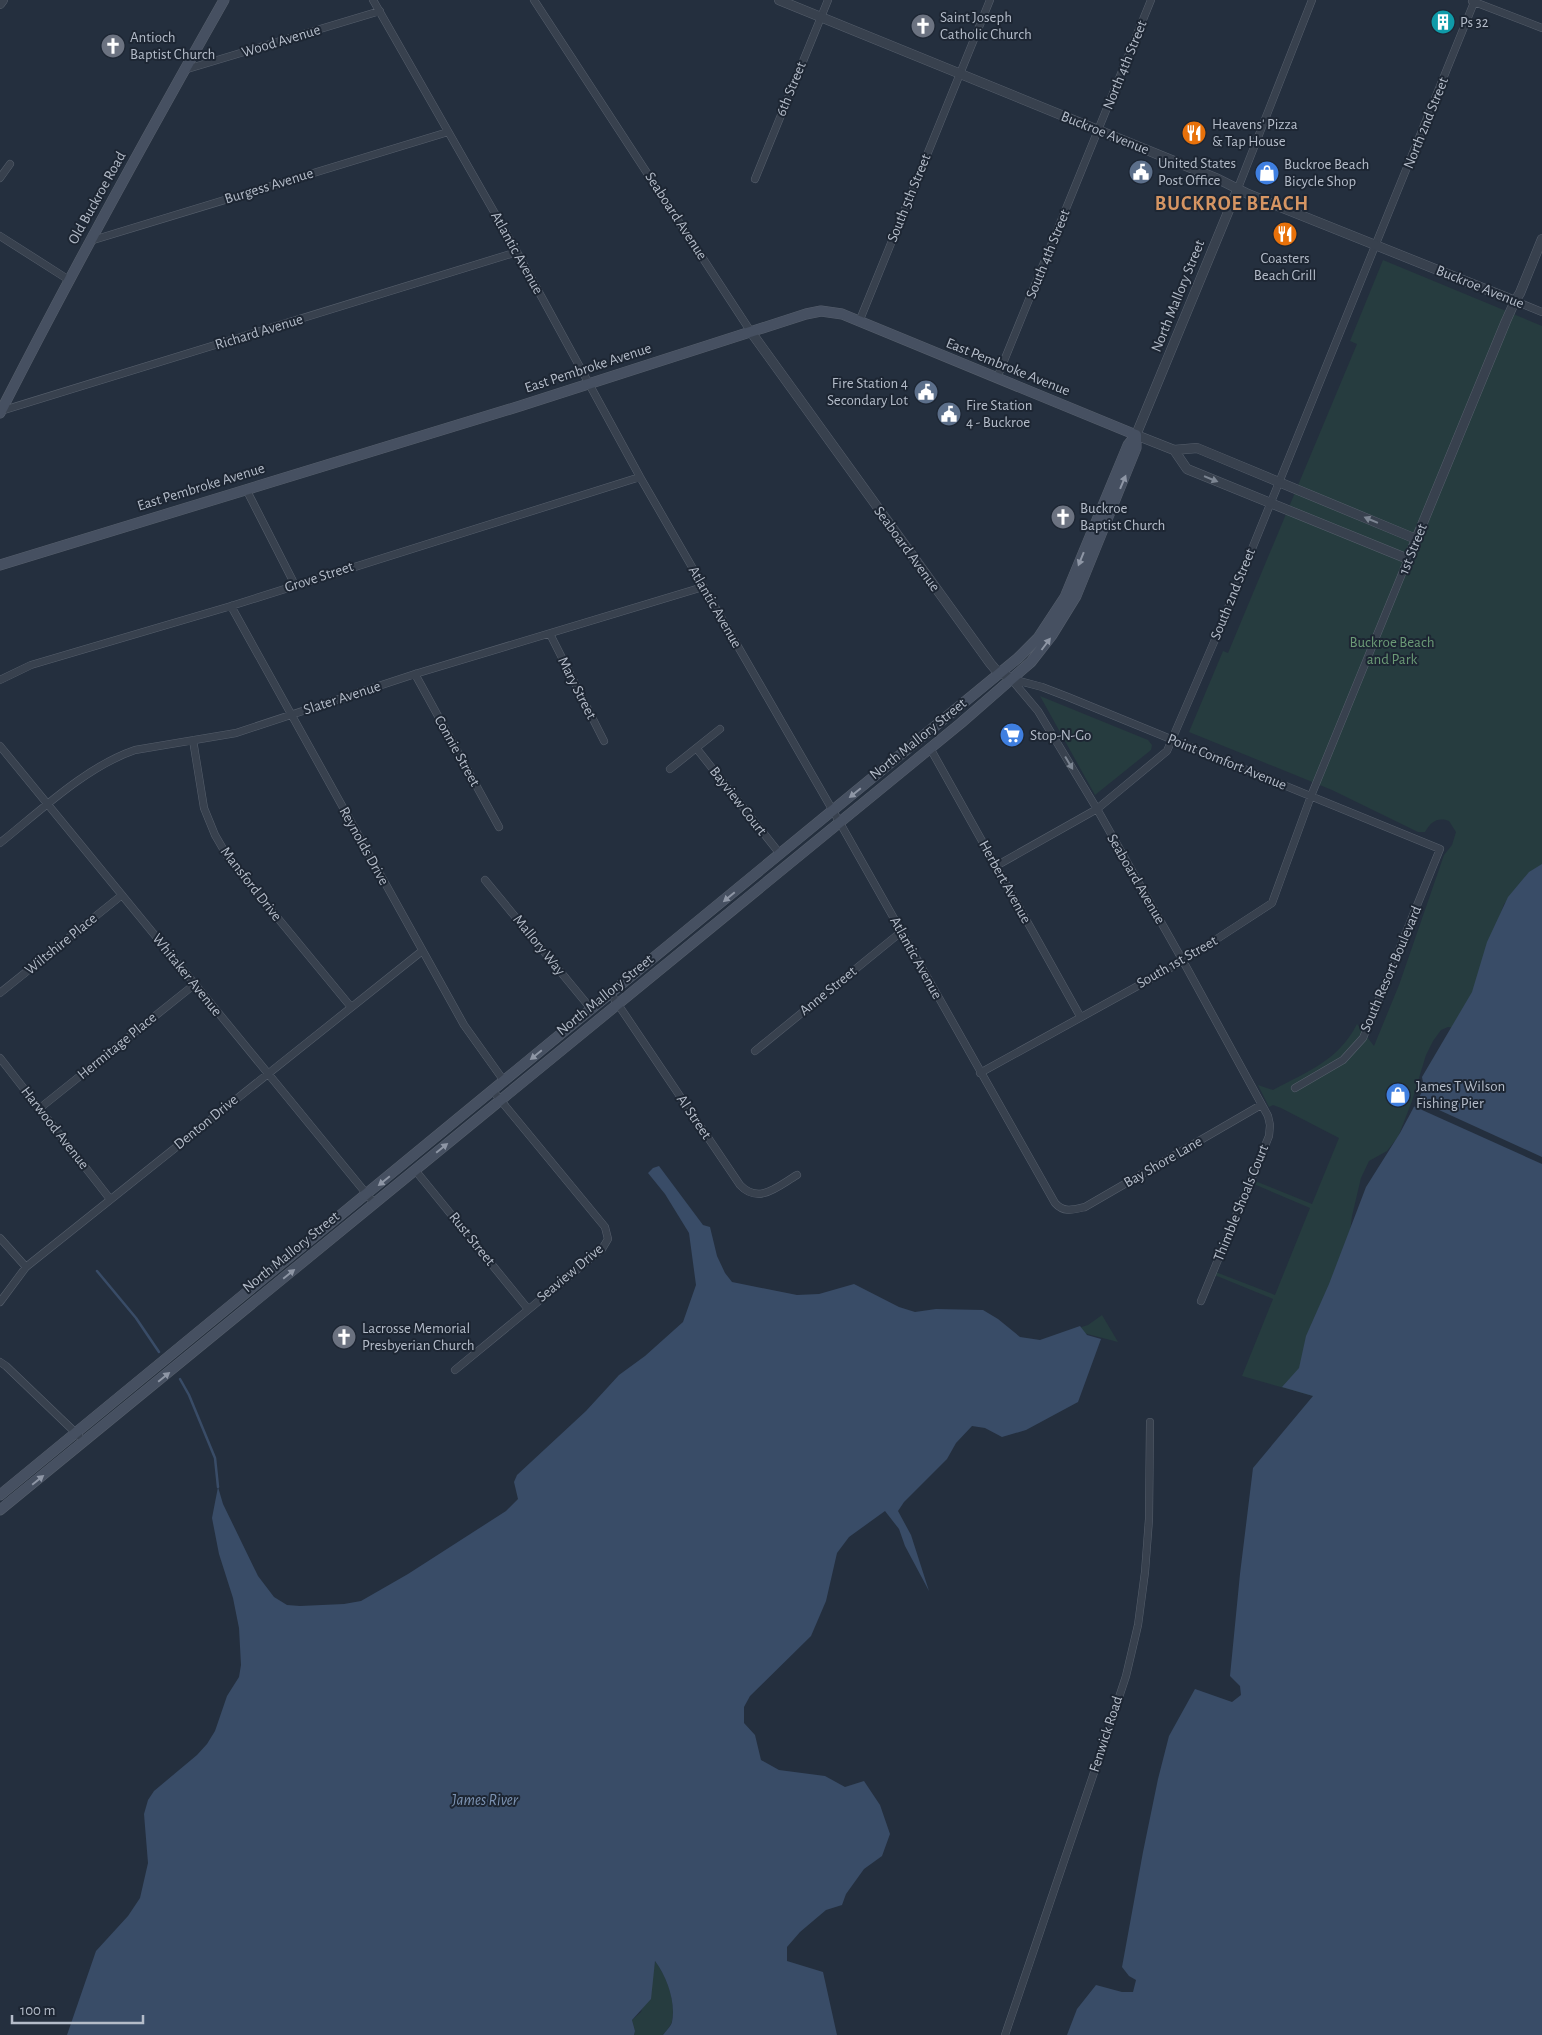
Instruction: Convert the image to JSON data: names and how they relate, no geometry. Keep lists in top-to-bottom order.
{
  "streets": {
    "main road": ["Old Buckroe Road", "North Mallory Street", "East Pembroke Avenue"],
    "street": [
      "Wood Avenue",
      "North 4th Street",
      "6th Street",
      "North 2nd Street",
      "Buckroe Avenue",
      "Burgess Avenue",
      "South 5th Street",
      "Seaboard Avenue",
      "Atlantic Avenue",
      "South 4th Street",
      "Richard Avenue",
      "1st Street",
      "Grove Street",
      "South 2nd Street",
      "Mary Street",
      "Slater Avenue",
      "Connie Street",
      "Point Comfort Avenue",
      "Bayview Court",
      "Reynolds Drive",
      "Herbert Avenue",
      "Mansford Drive",
      "Wiltshire Place",
      "Mallory Way",
      "South 1st Street",
      "South Resort Boulevard",
      "Whitaker Avenue",
      "Anne Street",
      "Hermitage Place",
      "Al Street",
      "Denton Drive",
      "Harwood Avenue",
      "Bay Shore Lane",
      "Thimble Shoals Court",
      "Rust Street",
      "Seaview Drive",
      "Fenwick Road"
    ]
  },
  "crossings": [
    ["Wood Avenue", "Old Buckroe Road"],
    ["Wood Avenue", "Atlantic Avenue"],
    ["North 4th Street", "Buckroe Avenue"],
    ["North 4th Street", "South 4th Street"],
    ["6th Street", "Buckroe Avenue"],
    ["North 2nd Street", "Buckroe Avenue"],
    ["North 2nd Street", "South 2nd Street"],
    ["Buckroe Avenue", "South 5th Street"],
    ["Buckroe Avenue", "South 4th Street"],
    ["Buckroe Avenue", "North Mallory Street"],
    ["Buckroe Avenue", "1st Street"],
    ["Buckroe Avenue", "South 2nd Street"],
    ["Burgess Avenue", "Old Buckroe Road"],
    ["Burgess Avenue", "Atlantic Avenue"],
    ["Old Buckroe Road", "Richard Avenue"],
    ["South 5th Street", "East Pembroke Avenue"],
    ["Seaboard Avenue", "North Mallory Street"],
    ["Seaboard Avenue", "East Pembroke Avenue"],
    ["Seaboard Avenue", "South 2nd Street"],
    ["Seaboard Avenue", "Point Comfort Avenue"],
    ["Seaboard Avenue", "South 1st Street"],
    ["Seaboard Avenue", "Bay Shore Lane"],
    ["Seaboard Avenue", "Thimble Shoals Court"],
    ["Atlantic Avenue", "North Mallory Street"],
    ["Atlantic Avenue", "Richard Avenue"],
    ["Atlantic Avenue", "East Pembroke Avenue"],
    ["Atlantic Avenue", "Grove Street"],
    ["Atlantic Avenue", "Slater Avenue"],
    ["Atlantic Avenue", "South 1st Street"],
    ["Atlantic Avenue", "Anne Street"],
    ["Atlantic Avenue", "Bay Shore Lane"],
    ["South 4th Street", "East Pembroke Avenue"],
    ["North Mallory Street", "East Pembroke Avenue"],
    ["North Mallory Street", "Point Comfort Avenue"],
    ["North Mallory Street", "Bayview Court"],
    ["North Mallory Street", "Reynolds Drive"],
    ["North Mallory Street", "Herbert Avenue"],
    ["North Mallory Street", "Mallory Way"],
    ["North Mallory Street", "Whitaker Avenue"],
    ["North Mallory Street", "Al Street"],
    ["North Mallory Street", "Rust Street"],
    ["North Mallory Street", "Seaview Drive"],
    ["East Pembroke Avenue", "1st Street"],
    ["East Pembroke Avenue", "South 2nd Street"],
    ["1st Street", "Point Comfort Avenue"],
    ["1st Street", "South 1st Street"],
    ["Grove Street", "Reynolds Drive"],
    ["South 2nd Street", "Point Comfort Avenue"],
    ["South 2nd Street", "Herbert Avenue"],
    ["Mary Street", "Slater Avenue"],
    ["Slater Avenue", "Connie Street"],
    ["Slater Avenue", "Reynolds Drive"],
    ["Slater Avenue", "Mansford Drive"],
    ["Slater Avenue", "Whitaker Avenue"],
    ["Point Comfort Avenue", "South 1st Street"],
    ["Point Comfort Avenue", "South Resort Boulevard"],
    ["Reynolds Drive", "Denton Drive"],
    ["Herbert Avenue", "South 1st Street"],
    ["Mansford Drive", "Denton Drive"],
    ["Wiltshire Place", "Whitaker Avenue"],
    ["Whitaker Avenue", "Hermitage Place"],
    ["Whitaker Avenue", "Denton Drive"],
    ["Hermitage Place", "Harwood Avenue"],
    ["Denton Drive", "Harwood Avenue"],
    ["Bay Shore Lane", "Thimble Shoals Court"],
    ["Rust Street", "Seaview Drive"]
  ],
  "districts": ["BUCKROE BEACH"],
  "water": ["James River"],
  "parks": ["Buckroe Beach and Park"],
  "places": {
    "building": ["Ps 32"],
    "church": [
      "Saint Joseph Catholic Church",
      "Antioch Baptist Church",
      "Buckroe Baptist Church",
      "Lacrosse Memorial Presbyerian Church"
    ],
    "restaurant": ["Heavens' Pizza & Tap House", "Coasters Beach Grill"],
    "public building": ["United States Post Office", "Fire Station 4 Secondary Lot", "Fire Station 4 - Buckroe"],
    "shop": ["Buckroe Beach Bicycle Shop", "James T Wilson Fishing Pier"],
    "supermarket": ["Stop-N-Go"]
  },
  "scale_bar": "100 m"
}
